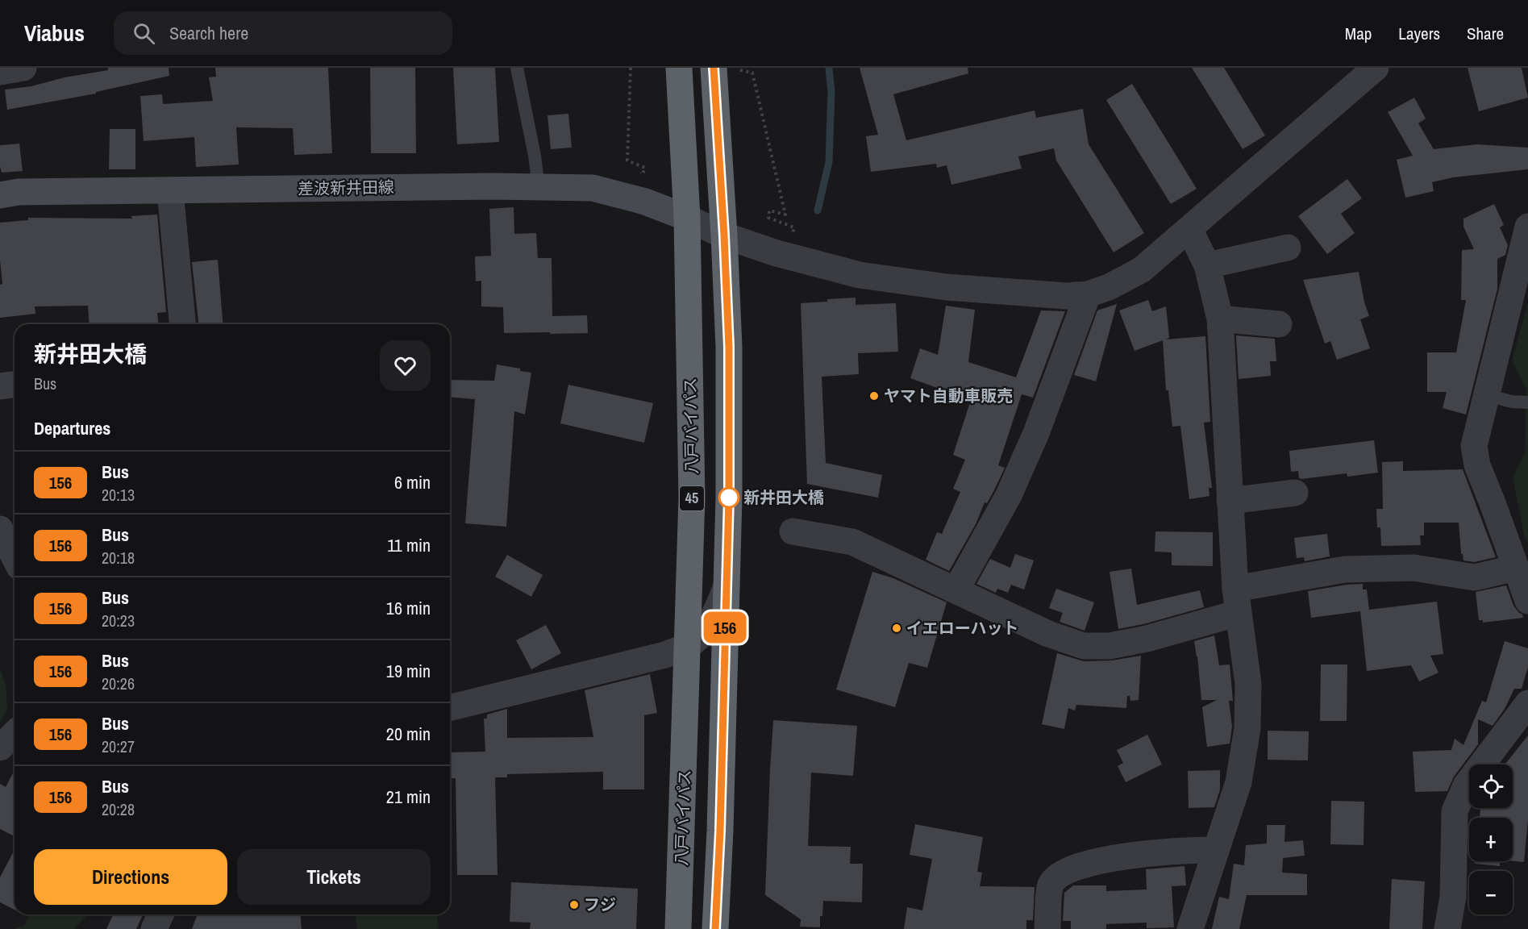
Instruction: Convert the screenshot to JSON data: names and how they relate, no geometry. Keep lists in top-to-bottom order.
{
  "streets": {
    "highway": ["八戸バイパス", "45"],
    "main road": ["差波新井田線"]
  },
  "crossings": [
    ["差波新井田線", "八戸バイパス"]
  ],
  "places": [
    "ヤマト自動車販売",
    "新井田大橋",
    "イエローハット",
    "フジ"
  ],
  "lines": ["bus line 156"],
  "page": {
    "header": "Viabus",
    "search": "Search here",
    "nav": ["Map", "Layers", "Share"],
    "on_map": "156",
    "heading": [
      ["新井田大橋", "Bus"],
      "Departures"
    ],
    "list": [
      {
        "mark": "156",
        "name": "Bus",
        "note": "20:13",
        "value": "6 min"
      },
      {
        "mark": "156",
        "name": "Bus",
        "note": "20:18",
        "value": "11 min"
      },
      {
        "mark": "156",
        "name": "Bus",
        "note": "20:23",
        "value": "16 min"
      },
      {
        "mark": "156",
        "name": "Bus",
        "note": "20:26",
        "value": "19 min"
      },
      {
        "mark": "156",
        "name": "Bus",
        "note": "20:27",
        "value": "20 min"
      },
      {
        "mark": "156",
        "name": "Bus",
        "note": "20:28",
        "value": "21 min"
      }
    ],
    "map_buttons": ["+", "−"],
    "buttons": ["Directions", "Tickets"]
  }
}
